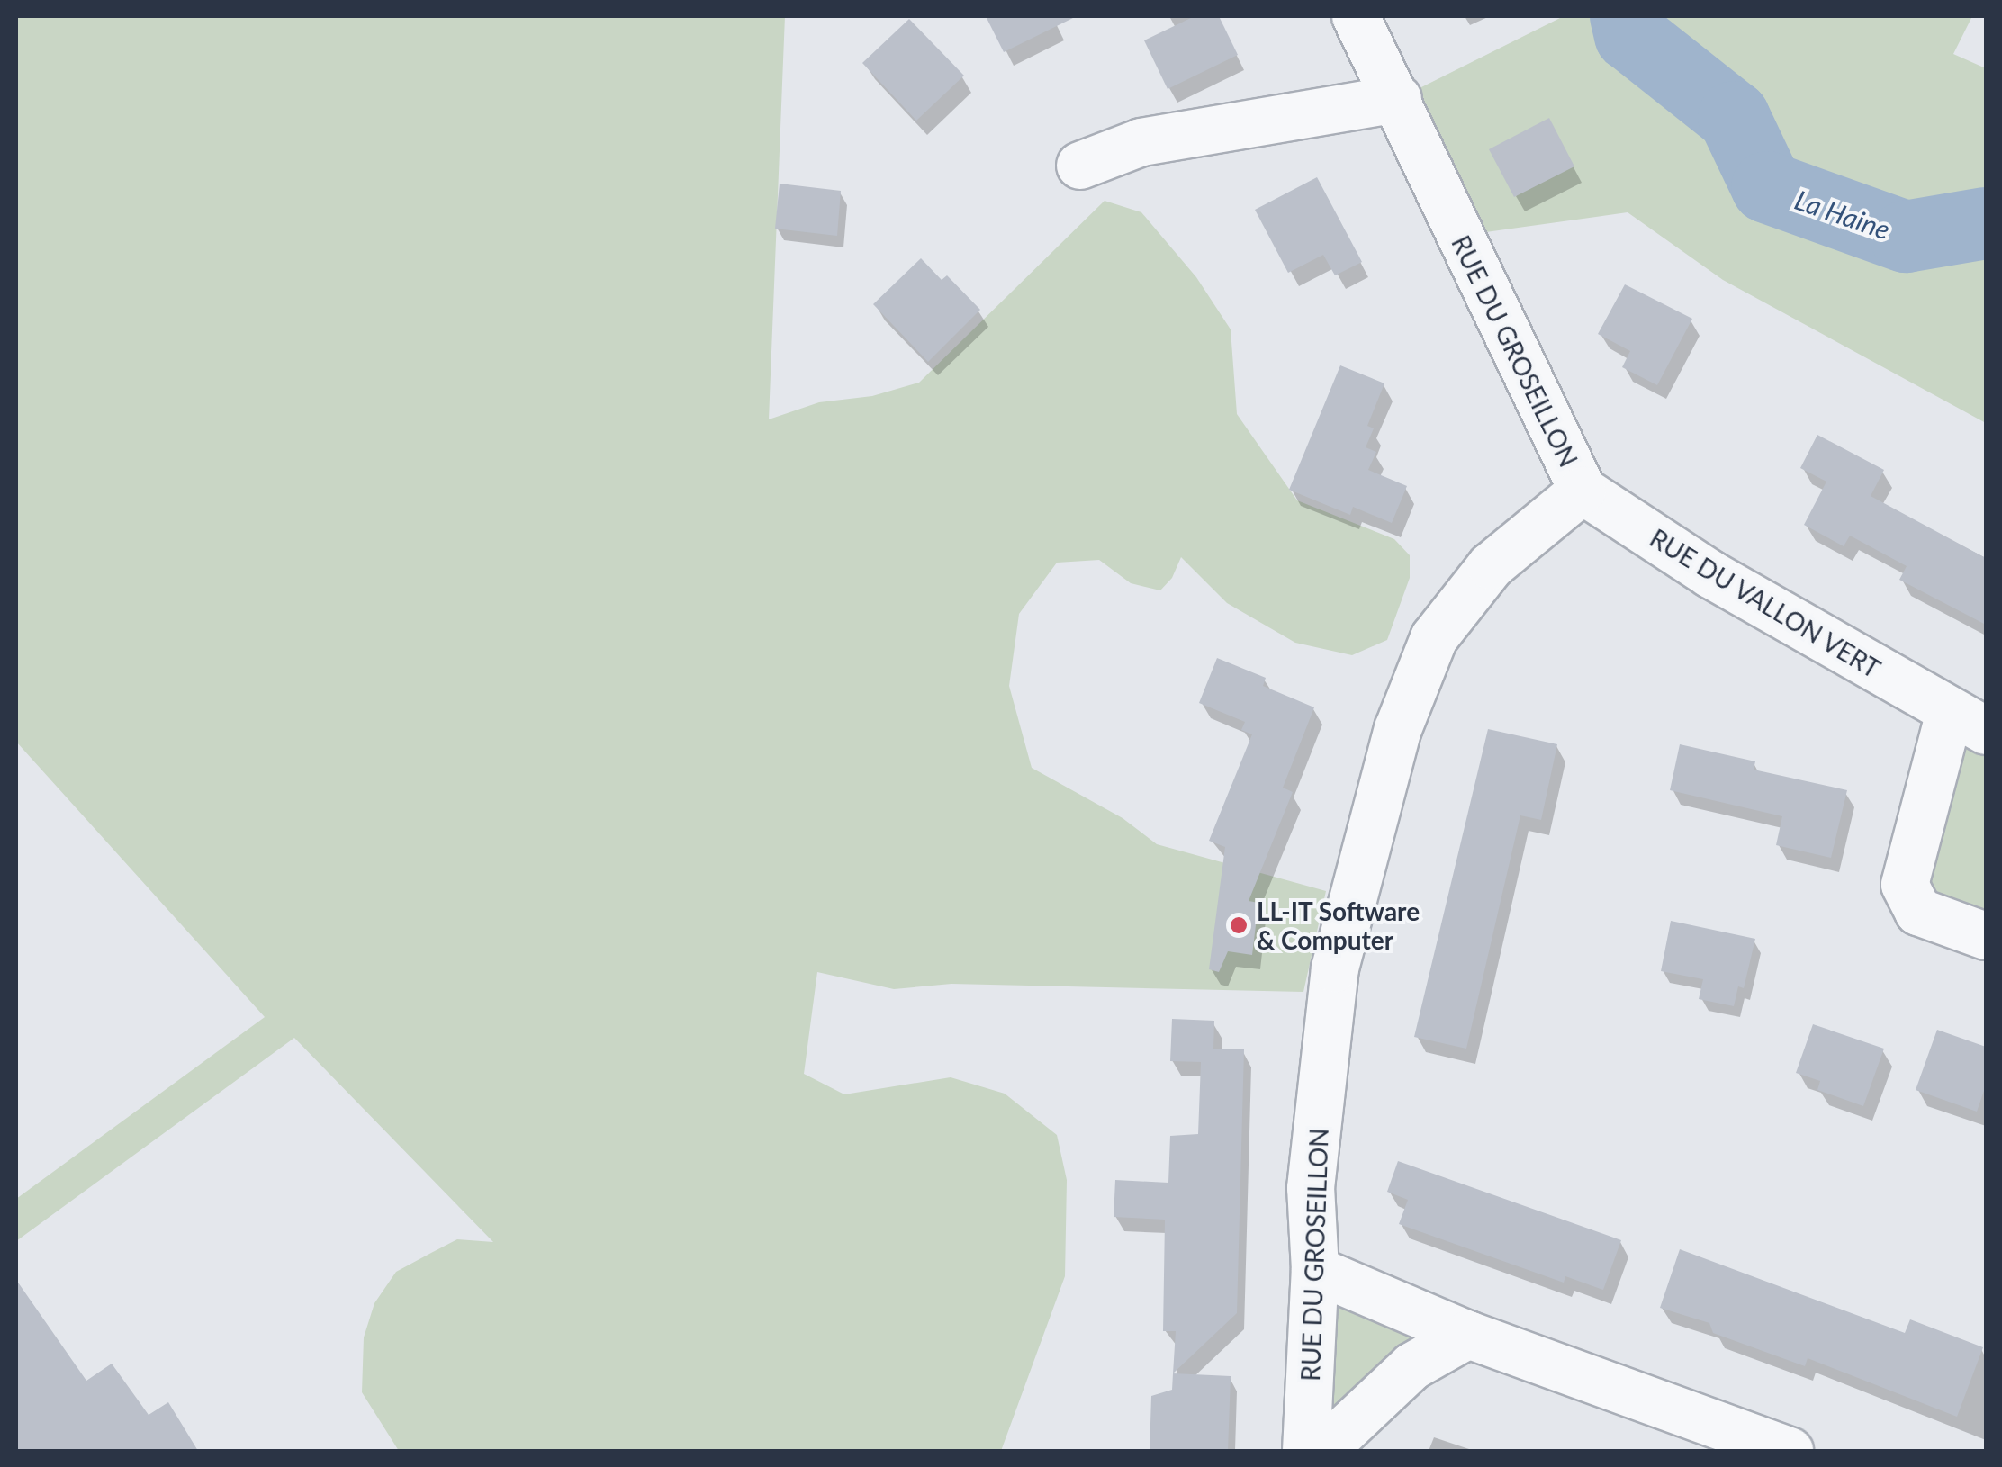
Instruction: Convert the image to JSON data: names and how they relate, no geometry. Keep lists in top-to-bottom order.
{
  "streets": {
    "street": ["RUE DU GROSEILLON", "RUE DU VALLON VERT"]
  },
  "crossings": [
    ["RUE DU GROSEILLON", "RUE DU VALLON VERT"]
  ],
  "water": ["La Haine"],
  "places": ["LL-IT Software & Computer"]
}
